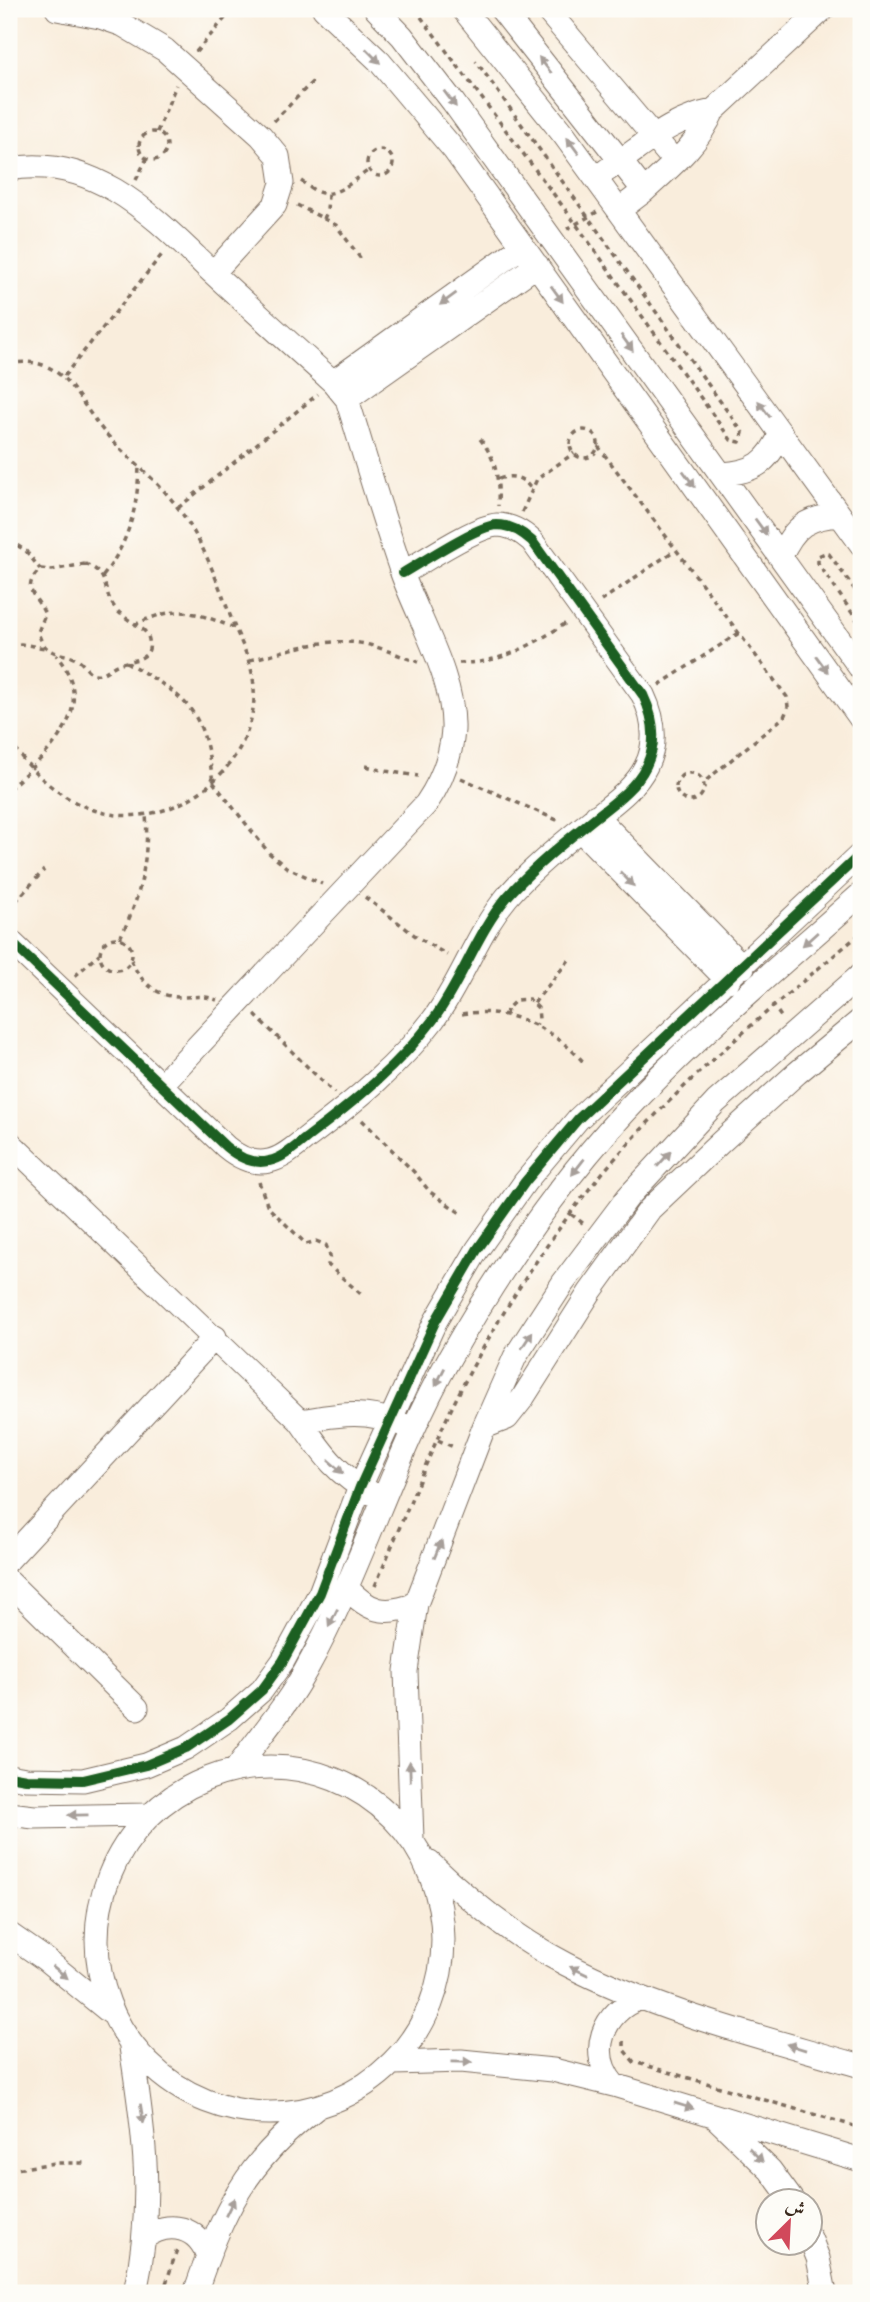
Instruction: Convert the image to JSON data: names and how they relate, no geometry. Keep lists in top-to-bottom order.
{
  "north": "top right"
}
